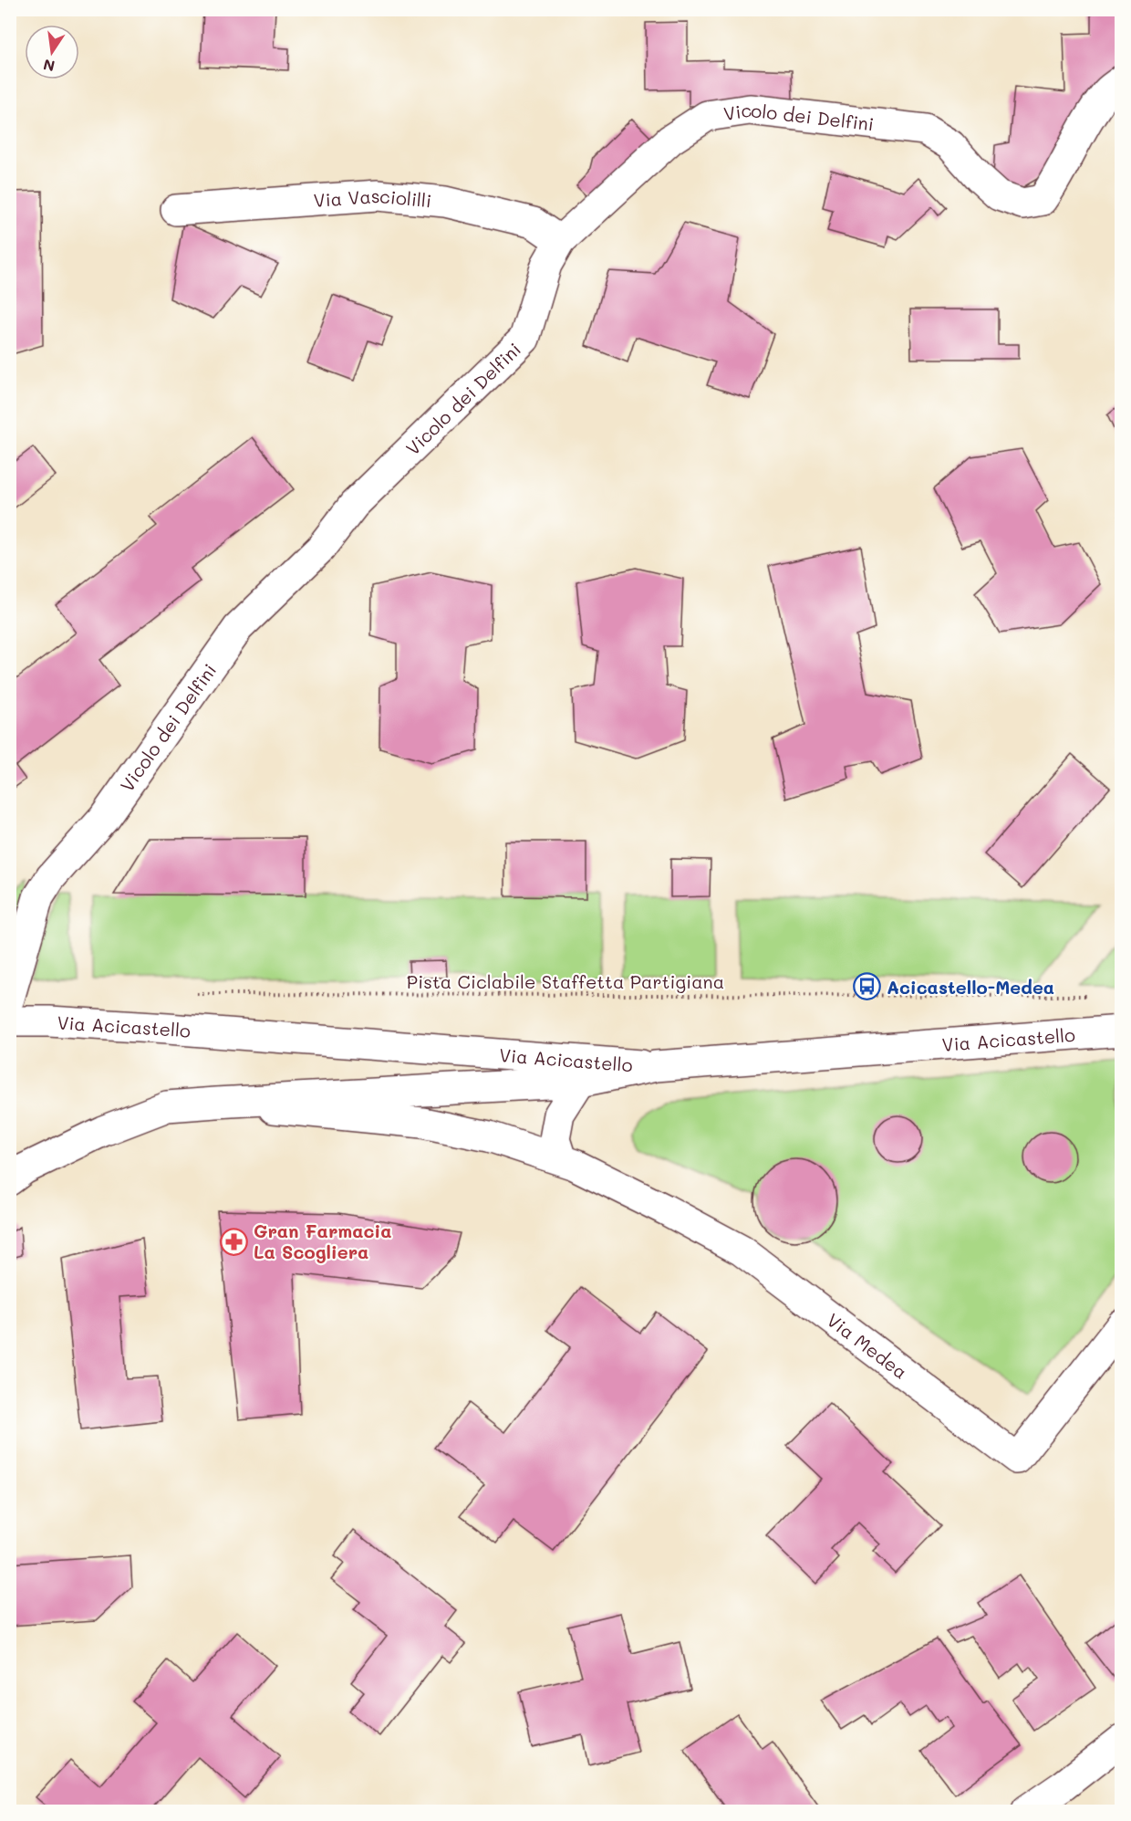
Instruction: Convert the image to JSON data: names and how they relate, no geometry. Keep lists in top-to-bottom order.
{
  "streets": {
    "street": [
      "Vicolo dei Delfini",
      "Via Vasciolilli",
      "Via Acicastello",
      "Via Medea"
    ],
    "path": ["Pista Ciclabile Staffetta Partigiana"]
  },
  "crossings": [
    ["Vicolo dei Delfini", "Via Vasciolilli"]
  ],
  "places": {
    "bus stop": ["Acicastello-Medea"],
    "pharmacy": ["Gran Farmacia La Scogliera"]
  },
  "north": "bottom"
}
